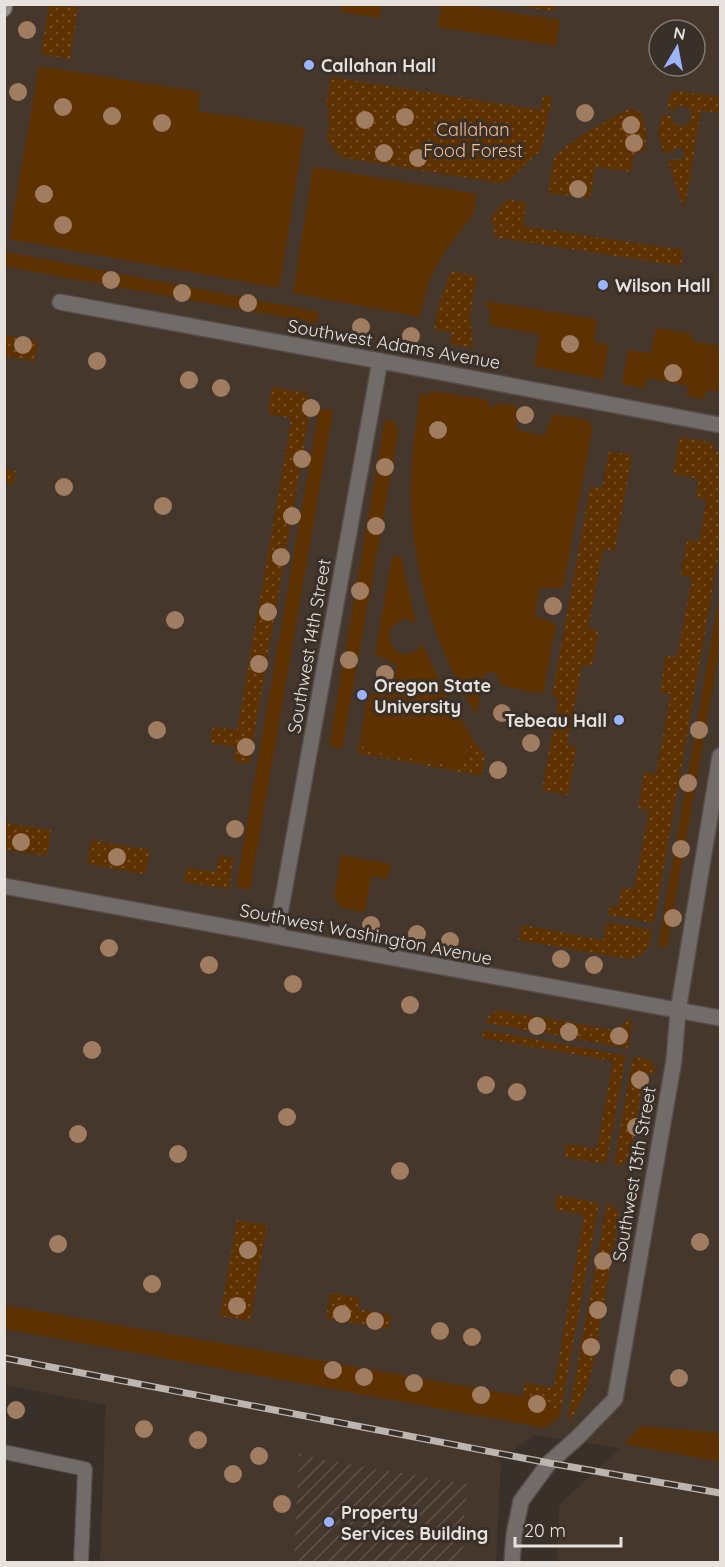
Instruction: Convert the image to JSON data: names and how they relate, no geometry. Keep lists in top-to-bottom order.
{
  "streets": {
    "street": [
      "Southwest Adams Avenue",
      "Southwest 14th Street",
      "Southwest Washington Avenue",
      "Southwest 13th Street"
    ]
  },
  "crossings": [
    ["Southwest Adams Avenue", "Southwest 14th Street"],
    ["Southwest 14th Street", "Southwest Washington Avenue"],
    ["Southwest Washington Avenue", "Southwest 13th Street"]
  ],
  "parks": ["Callahan Food Forest"],
  "places": [
    "Callahan Hall",
    "Wilson Hall",
    "Oregon State University",
    "Tebeau Hall",
    "Property Services Building"
  ],
  "scale_bar": "20 m",
  "north": "top"
}
